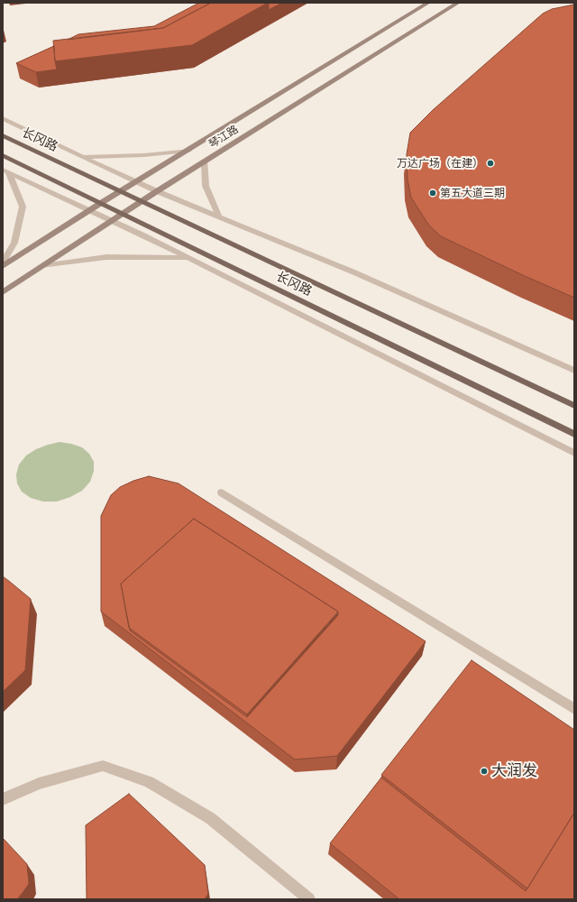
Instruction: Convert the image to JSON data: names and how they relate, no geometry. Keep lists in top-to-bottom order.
{
  "streets": {
    "main road": ["琴江路", "长冈路"]
  },
  "crossings": [
    ["琴江路", "长冈路"]
  ],
  "places": ["万达广场（在建）", "第五大道三期", "大润发"]
}
